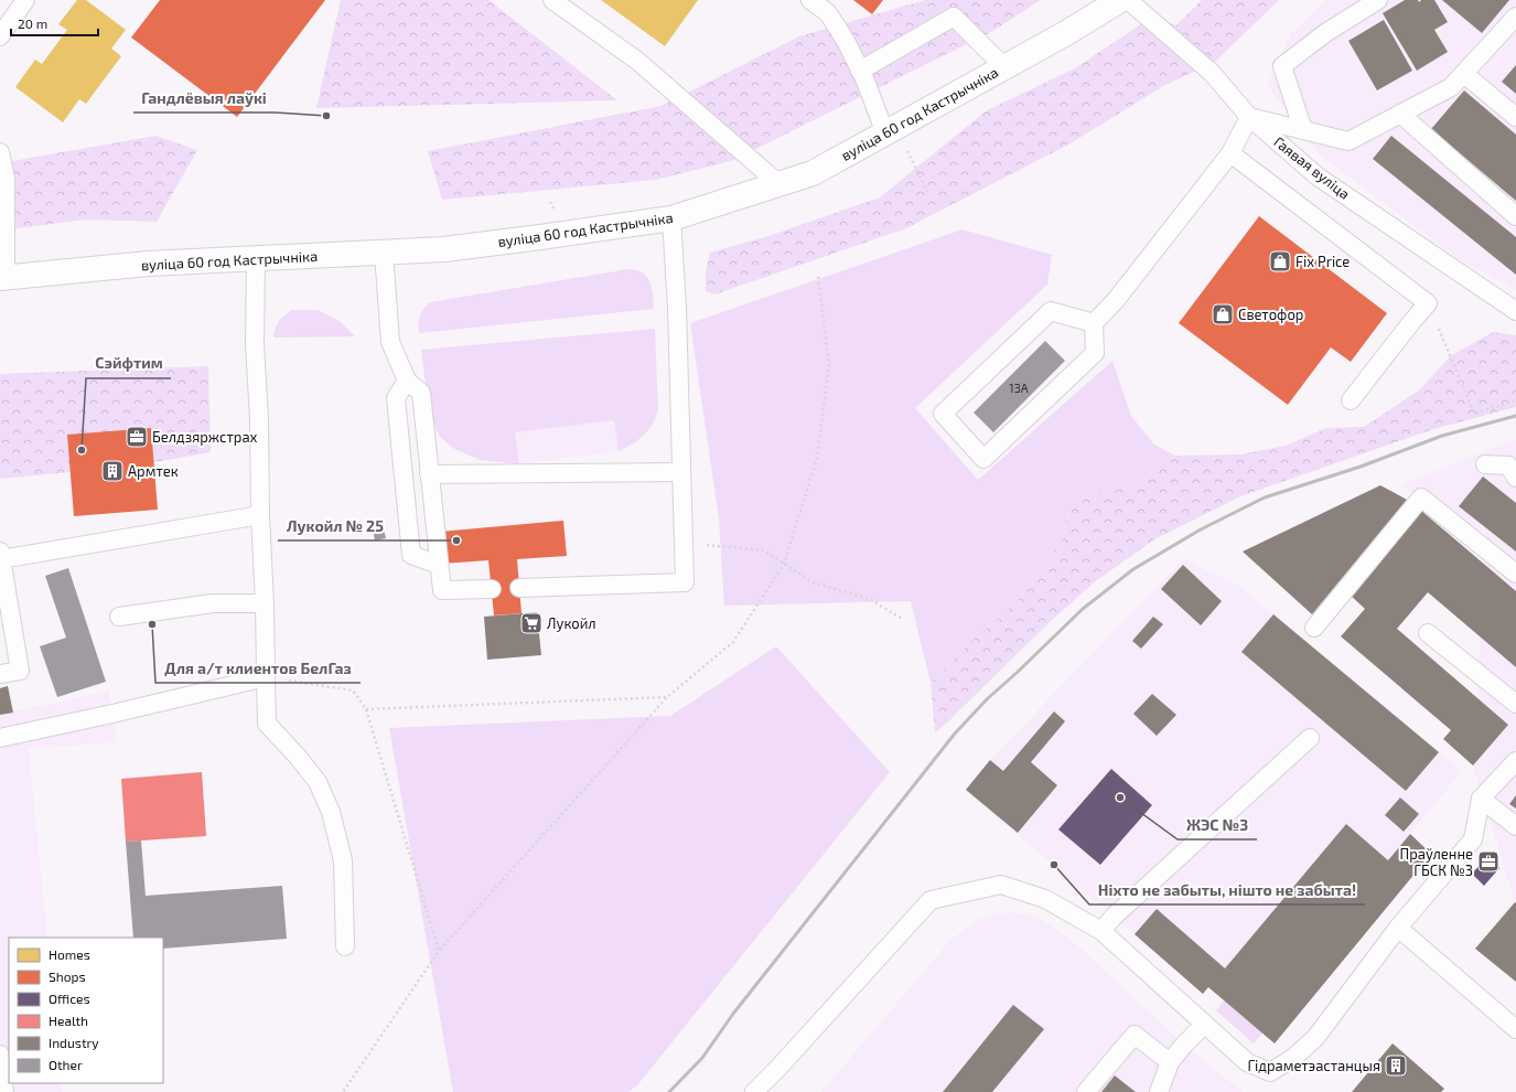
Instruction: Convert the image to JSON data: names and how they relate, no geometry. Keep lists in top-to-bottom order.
{
  "streets": {
    "street": ["вуліца 60 год Кастрычніка"],
    "lane": ["Гаявая вуліца"]
  },
  "places": {
    "other": [
      "Гандлёвыя лаўкі",
      "Сэйфтим",
      "Лукойл № 25",
      "Для а/т клиентов БелГаз",
      "ЖЭС №3",
      "Ніхто не забыты, нішто не забыта!"
    ],
    "shop": ["Fix Price", "Светофор"],
    "office": ["Белдзяржстрах", "Праўленне ГБСК №3"],
    "building": ["Армтек", "Гідраметэастанцыя"],
    "supermarket": ["Лукойл"]
  },
  "house_numbers": ["13А"],
  "legend": [
    "Homes",
    "Shops",
    "Offices",
    "Health",
    "Industry",
    "Other"
  ],
  "scale_bar": "20 m"
}
